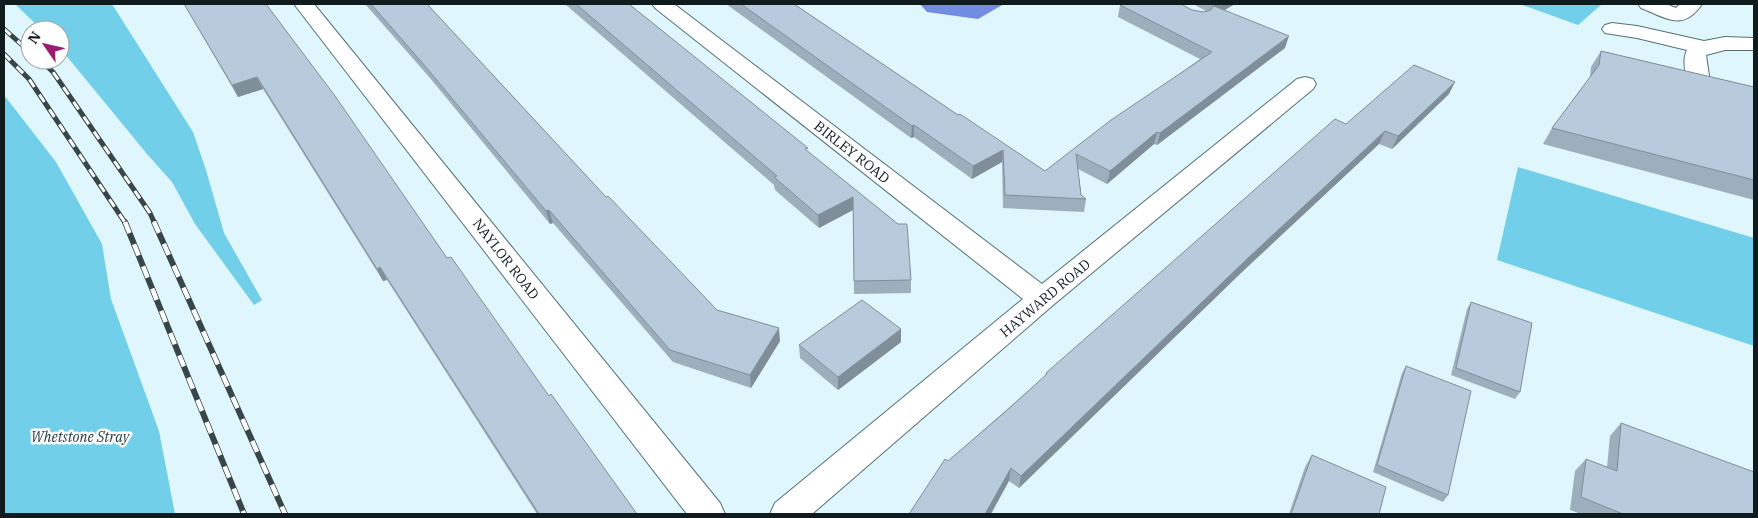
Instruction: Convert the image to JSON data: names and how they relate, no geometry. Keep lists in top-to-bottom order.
{
  "streets": {
    "street": ["BIRLEY ROAD", "NAYLOR ROAD", "HAYWARD ROAD"]
  },
  "crossings": [
    ["BIRLEY ROAD", "HAYWARD ROAD"]
  ],
  "parks": ["Whetstone Stray"],
  "north": "top left"
}
